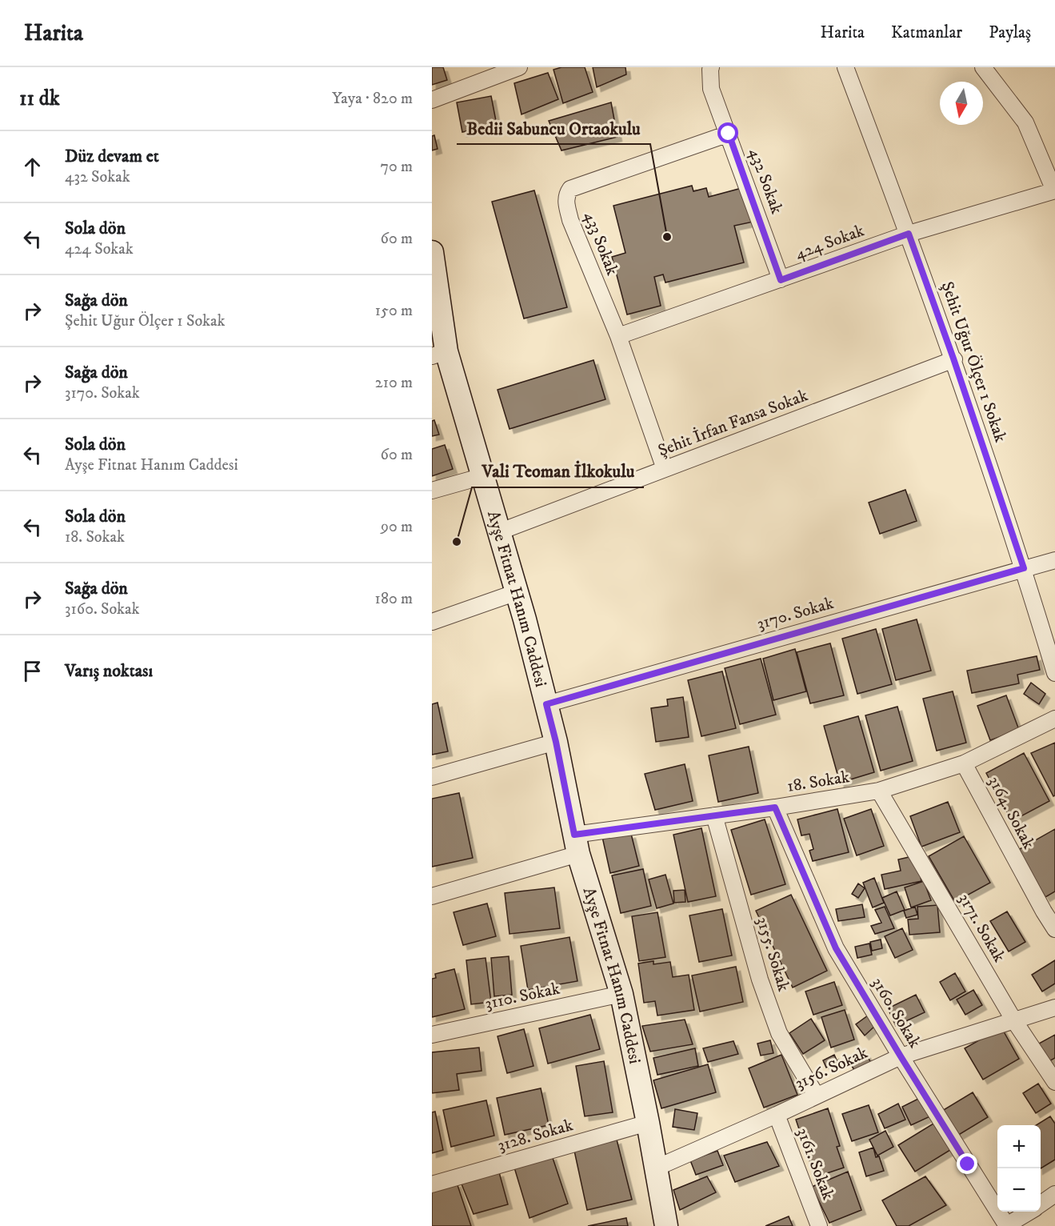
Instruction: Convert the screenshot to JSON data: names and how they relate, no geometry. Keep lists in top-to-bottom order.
{
  "streets": {
    "street": [
      "432 Sokak",
      "424 Sokak",
      "433 Sokak",
      "Şehit Uğur Ölçer 1 Sokak",
      "Şehit İrfan Fansa Sokak",
      "Ayşe Fitnat Hanım Caddesi",
      "3170. Sokak",
      "18. Sokak",
      "3164. Sokak",
      "3171. Sokak",
      "3155. Sokak",
      "3110. Sokak",
      "3160. Sokak",
      "3156. Sokak",
      "3128. Sokak",
      "3161. Sokak"
    ]
  },
  "crossings": [
    ["432 Sokak", "424 Sokak"],
    ["432 Sokak", "433 Sokak"],
    ["424 Sokak", "433 Sokak"],
    ["424 Sokak", "Şehit Uğur Ölçer 1 Sokak"],
    ["433 Sokak", "Şehit İrfan Fansa Sokak"],
    ["Şehit Uğur Ölçer 1 Sokak", "Şehit İrfan Fansa Sokak"],
    ["Şehit Uğur Ölçer 1 Sokak", "3170. Sokak"],
    ["Şehit İrfan Fansa Sokak", "Ayşe Fitnat Hanım Caddesi"],
    ["Ayşe Fitnat Hanım Caddesi", "3170. Sokak"],
    ["Ayşe Fitnat Hanım Caddesi", "18. Sokak"],
    ["Ayşe Fitnat Hanım Caddesi", "3110. Sokak"],
    ["Ayşe Fitnat Hanım Caddesi", "3156. Sokak"],
    ["Ayşe Fitnat Hanım Caddesi", "3128. Sokak"],
    ["18. Sokak", "3164. Sokak"],
    ["18. Sokak", "3171. Sokak"],
    ["18. Sokak", "3155. Sokak"],
    ["18. Sokak", "3160. Sokak"],
    ["3171. Sokak", "3156. Sokak"],
    ["3155. Sokak", "3156. Sokak"],
    ["3160. Sokak", "3156. Sokak"],
    ["3156. Sokak", "3161. Sokak"]
  ],
  "places": ["Bedii Sabuncu Ortaokulu", "Vali Teoman İlkokulu"],
  "north": "bottom",
  "page": {
    "header": "Harita",
    "nav": ["Harita", "Katmanlar", "Paylaş"],
    "heading": ["11 dk", "Yaya · 820 m"],
    "list": [
      ["Düz devam et", "432 Sokak", "70 m"],
      ["Sola dön", "424 Sokak", "60 m"],
      ["Sağa dön", "Şehit Uğur Ölçer 1 Sokak", "150 m"],
      ["Sağa dön", "3170. Sokak", "210 m"],
      ["Sola dön", "Ayşe Fitnat Hanım Caddesi", "60 m"],
      ["Sola dön", "18. Sokak", "90 m"],
      ["Sağa dön", "3160. Sokak", "180 m"],
      "Varış noktası"
    ],
    "map_buttons": ["+", "−"]
  }
}
